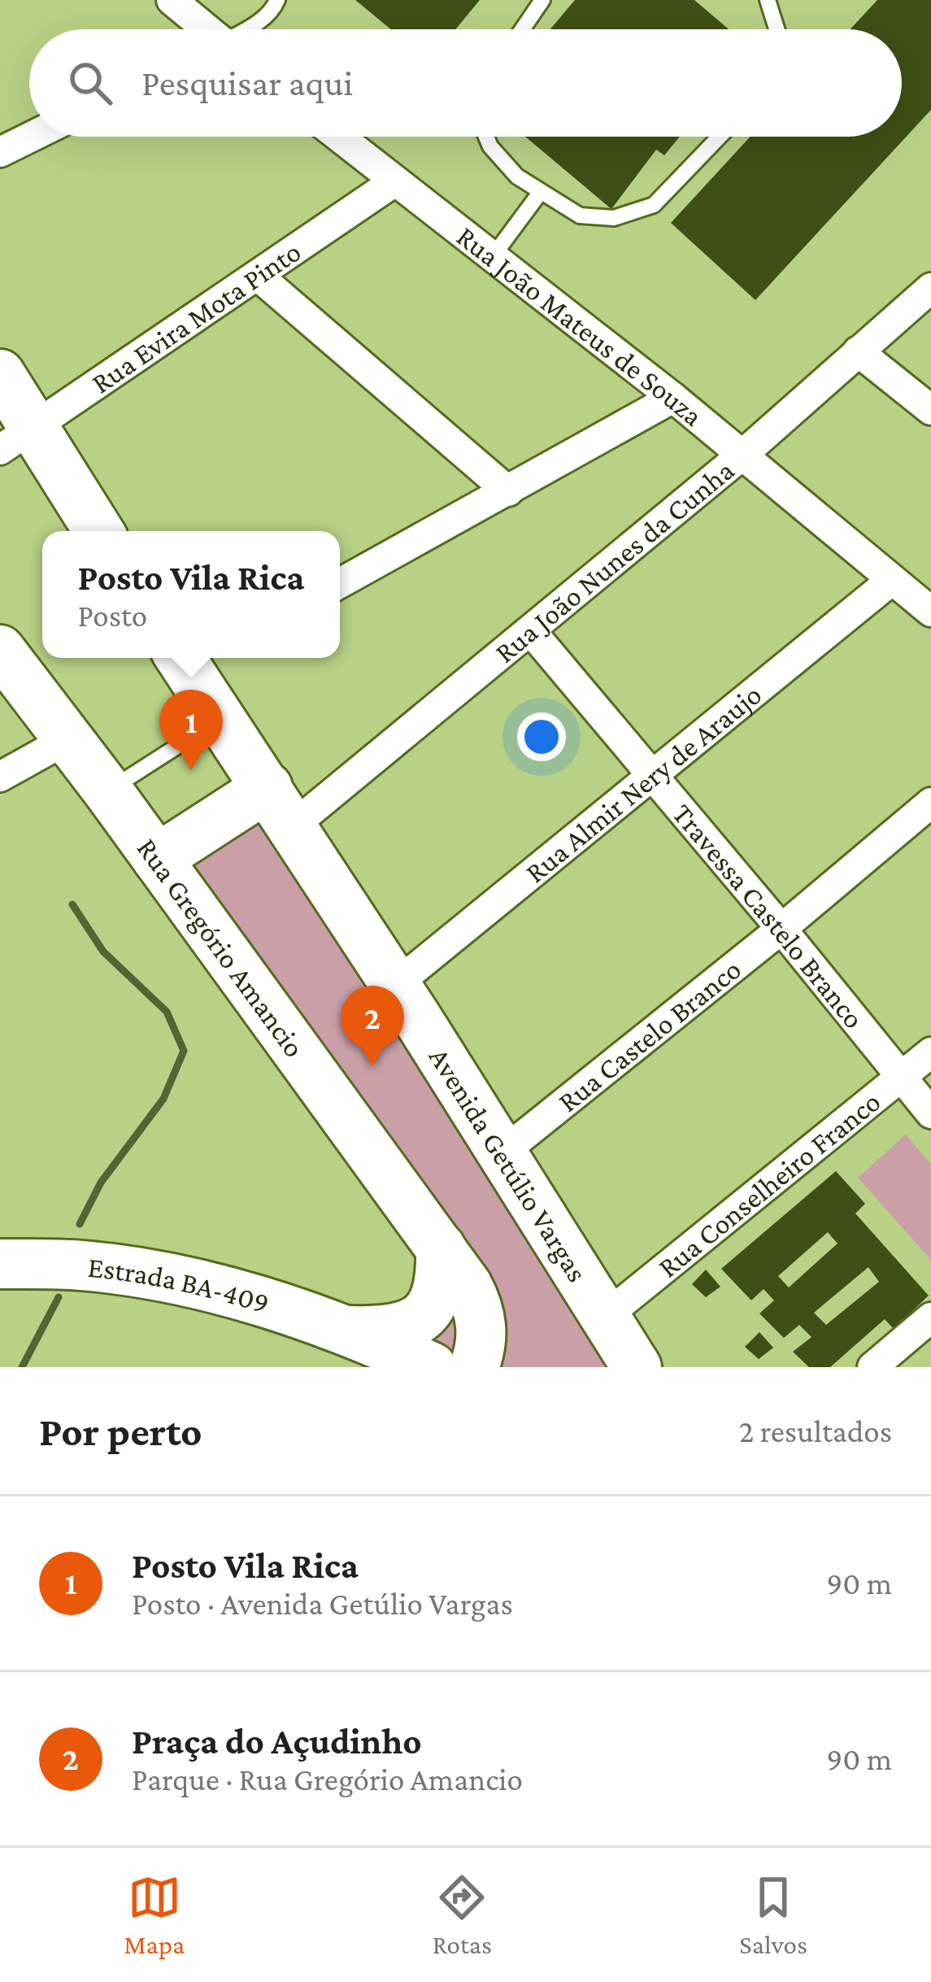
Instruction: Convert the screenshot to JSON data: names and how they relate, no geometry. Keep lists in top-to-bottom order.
{
  "streets": {
    "main road": ["Rua Gregório Amancio", "Avenida Getúlio Vargas", "Estrada BA-409"],
    "street": [
      "Rua Evira Mota Pinto",
      "Rua João Mateus de Souza",
      "Rua João Nunes da Cunha",
      "Rua Almir Nery de Araujo",
      "Travessa Castelo Branco",
      "Rua Castelo Branco",
      "Rua Conselheiro Franco"
    ]
  },
  "crossings": [
    ["Rua Evira Mota Pinto", "Rua João Mateus de Souza"],
    ["Rua João Mateus de Souza", "Rua João Nunes da Cunha"],
    ["Rua João Mateus de Souza", "Rua Almir Nery de Araujo"],
    ["Rua João Nunes da Cunha", "Travessa Castelo Branco"],
    ["Rua João Nunes da Cunha", "Avenida Getúlio Vargas"],
    ["Rua Almir Nery de Araujo", "Travessa Castelo Branco"],
    ["Rua Almir Nery de Araujo", "Avenida Getúlio Vargas"],
    ["Travessa Castelo Branco", "Rua Castelo Branco"],
    ["Travessa Castelo Branco", "Rua Conselheiro Franco"],
    ["Rua Castelo Branco", "Avenida Getúlio Vargas"],
    ["Avenida Getúlio Vargas", "Rua Conselheiro Franco"]
  ],
  "page": {
    "search": "Pesquisar aqui",
    "popup": ["Posto Vila Rica", "Posto"],
    "pins": ["1", "2"],
    "heading": ["Por perto", "2 resultados"],
    "list": [
      {
        "mark": "1",
        "name": "Posto Vila Rica",
        "note": "Posto · Avenida Getúlio Vargas",
        "value": "90 m"
      },
      {
        "mark": "2",
        "name": "Praça do Açudinho",
        "note": "Parque · Rua Gregório Amancio",
        "value": "90 m"
      }
    ],
    "nav": ["Mapa", "Rotas", "Salvos"]
  }
}
